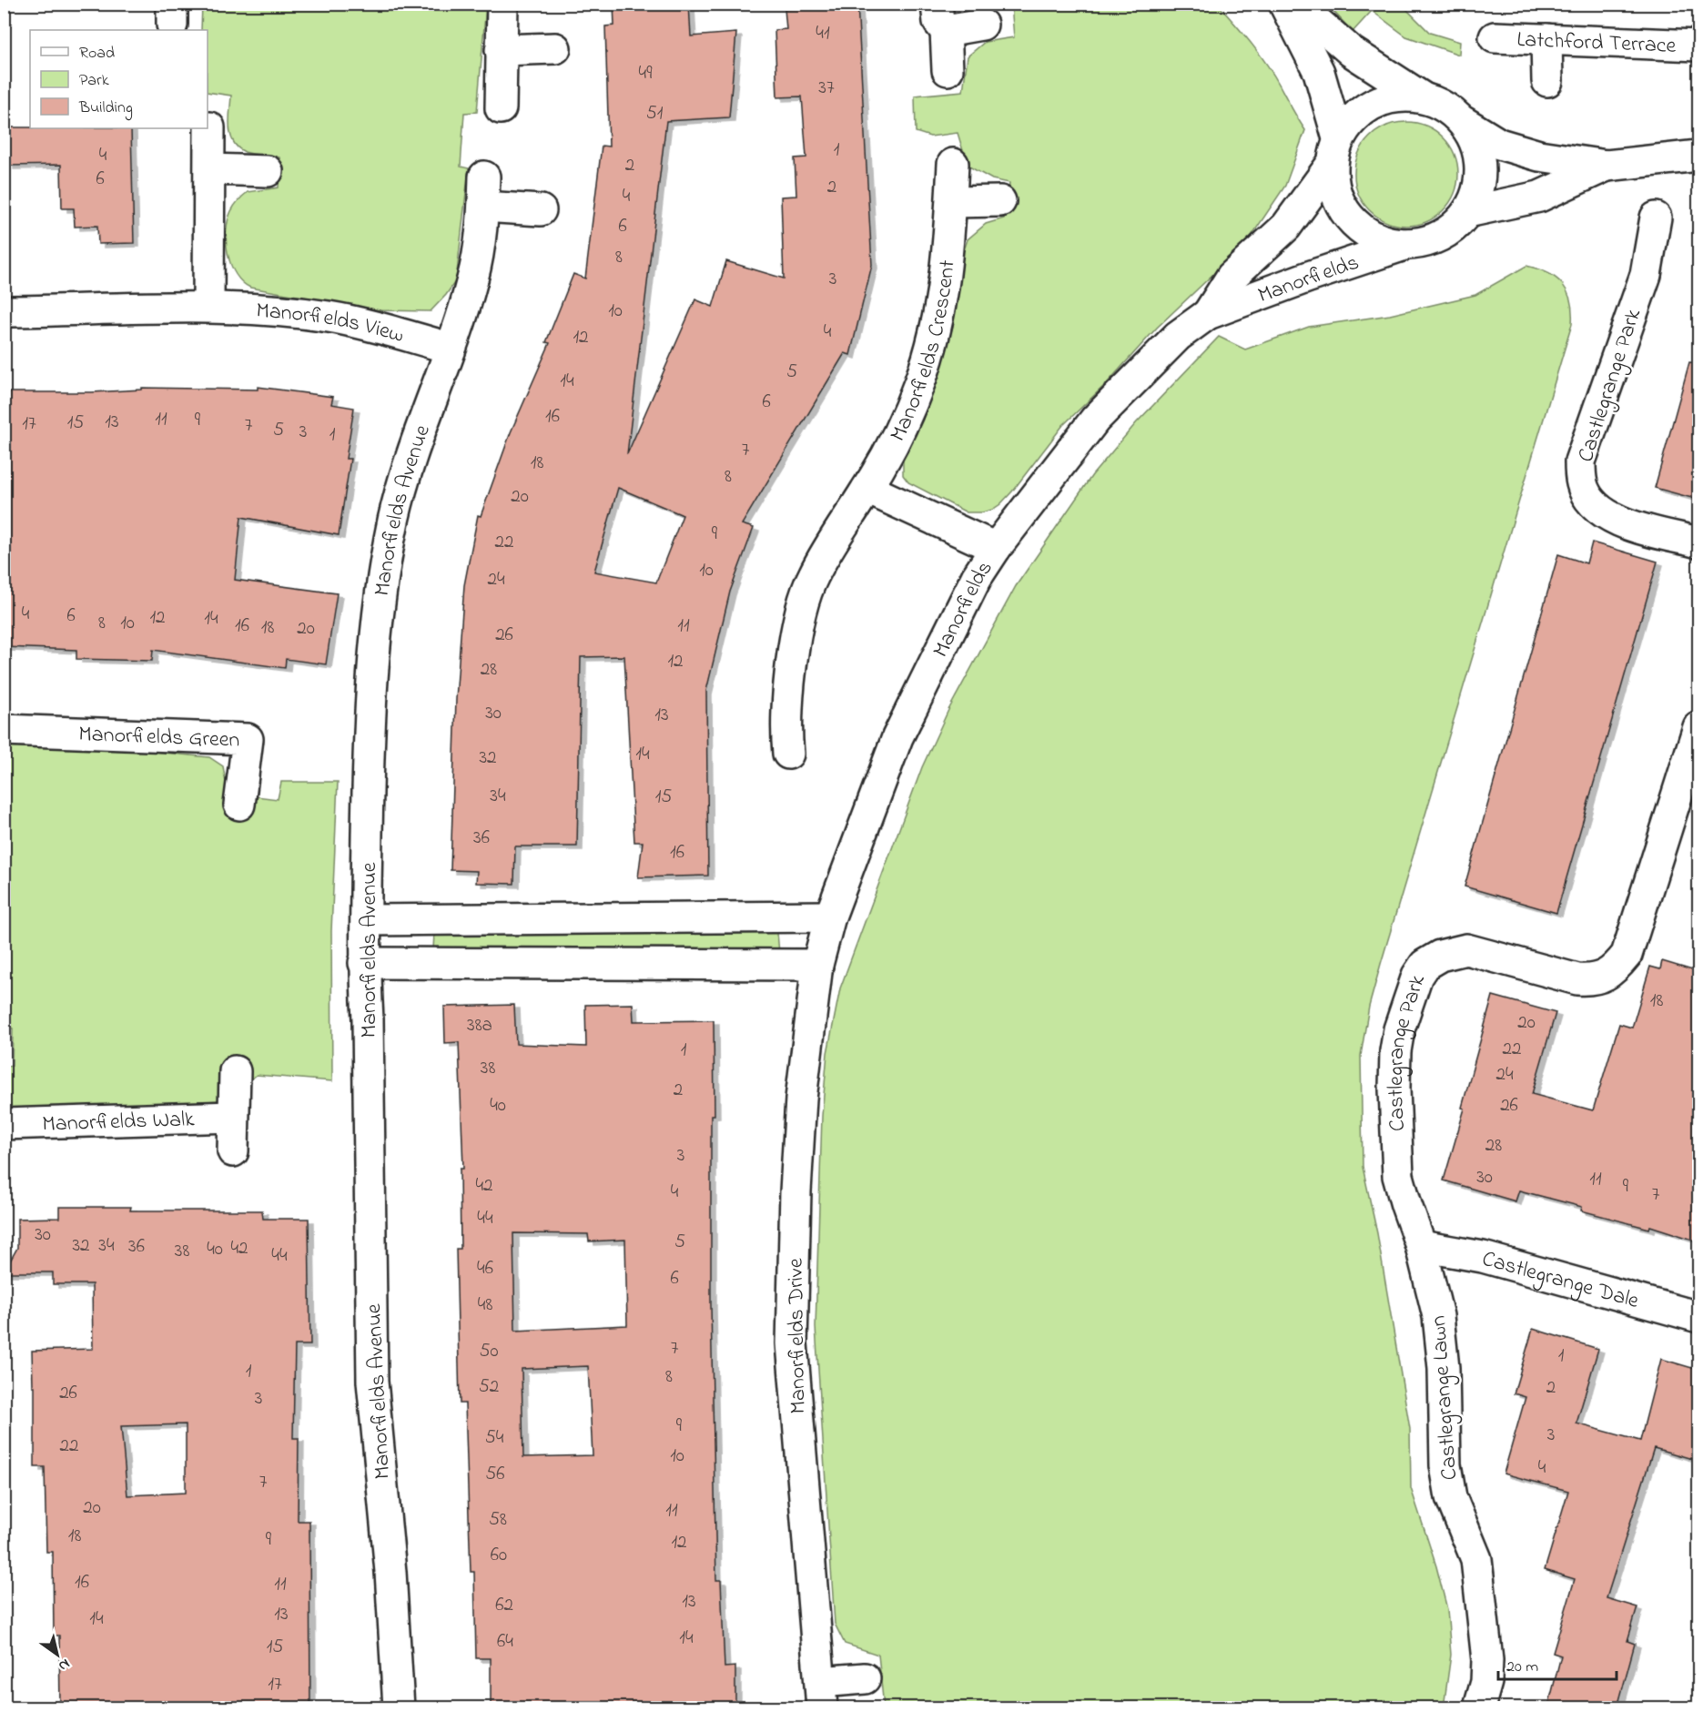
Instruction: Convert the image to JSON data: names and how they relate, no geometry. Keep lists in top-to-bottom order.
{
  "streets": {
    "street": [
      "Latchford Terrace",
      "Manorfields",
      "Manorfields View",
      "Manorfields Crescent",
      "Castlegrange Park",
      "Manorfields Avenue",
      "Manorfields Green",
      "Manorfields Walk",
      "Castlegrange Dale",
      "Manorfields Drive",
      "Castlegrange Lawn"
    ]
  },
  "crossings": [
    ["Manorfields", "Manorfields Drive"],
    ["Manorfields View", "Manorfields Avenue"],
    ["Castlegrange Park", "Castlegrange Dale"],
    ["Castlegrange Park", "Castlegrange Lawn"],
    ["Castlegrange Dale", "Castlegrange Lawn"]
  ],
  "house_numbers": [
    "41",
    "49",
    "37",
    "51",
    "1",
    "4",
    "2",
    "6",
    "2",
    "4",
    "6",
    "8",
    "3",
    "10",
    "4",
    "12",
    "5",
    "14",
    "6",
    "16",
    "11",
    "9",
    "13",
    "15",
    "17",
    "7",
    "5",
    "3",
    "1",
    "7",
    "18",
    "8",
    "20",
    "9",
    "22",
    "10",
    "24",
    "4",
    "6",
    "12",
    "14",
    "8",
    "10",
    "16",
    "11",
    "18",
    "20",
    "26",
    "12",
    "28",
    "30",
    "13",
    "14",
    "32",
    "34",
    "15",
    "36",
    "16",
    "18",
    "20",
    "38a",
    "22",
    "1",
    "38",
    "24",
    "2",
    "40",
    "26",
    "28",
    "3",
    "30",
    "11",
    "42",
    "9",
    "4",
    "7",
    "44",
    "30",
    "5",
    "32",
    "34",
    "36",
    "42",
    "40",
    "38",
    "44",
    "46",
    "6",
    "48",
    "7",
    "50",
    "1",
    "1",
    "8",
    "52",
    "2",
    "26",
    "3",
    "9",
    "3",
    "54",
    "22",
    "10",
    "4",
    "56",
    "7",
    "20",
    "11",
    "58",
    "18",
    "9",
    "12",
    "60",
    "16",
    "11",
    "13",
    "62",
    "13",
    "14",
    "14",
    "64",
    "15",
    "17"
  ],
  "legend": ["Road", "Park", "Building"],
  "scale_bar": "20 m",
  "north": "bottom right"
}
